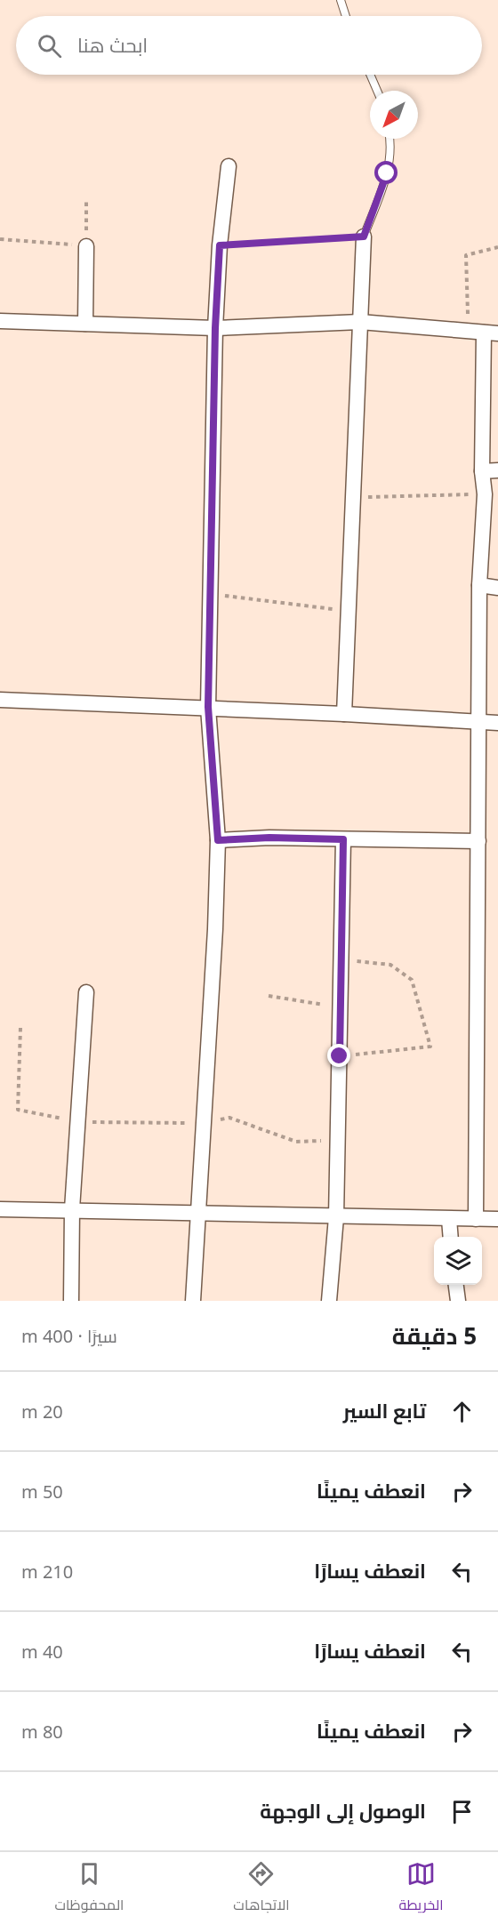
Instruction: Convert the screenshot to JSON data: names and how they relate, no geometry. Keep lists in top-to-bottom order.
{
  "north": "bottom left",
  "page": {
    "search": "ابحث هنا",
    "heading": ["5 دقيقة", "سيرًا · 400 m"],
    "list": [
      ["تابع السير", "20 m"],
      ["انعطف يمينًا", "50 m"],
      ["انعطف يسارًا", "210 m"],
      ["انعطف يسارًا", "40 m"],
      ["انعطف يمينًا", "80 m"],
      "الوصول إلى الوجهة"
    ],
    "nav": ["الخريطة", "الاتجاهات", "المحفوظات"]
  }
}
